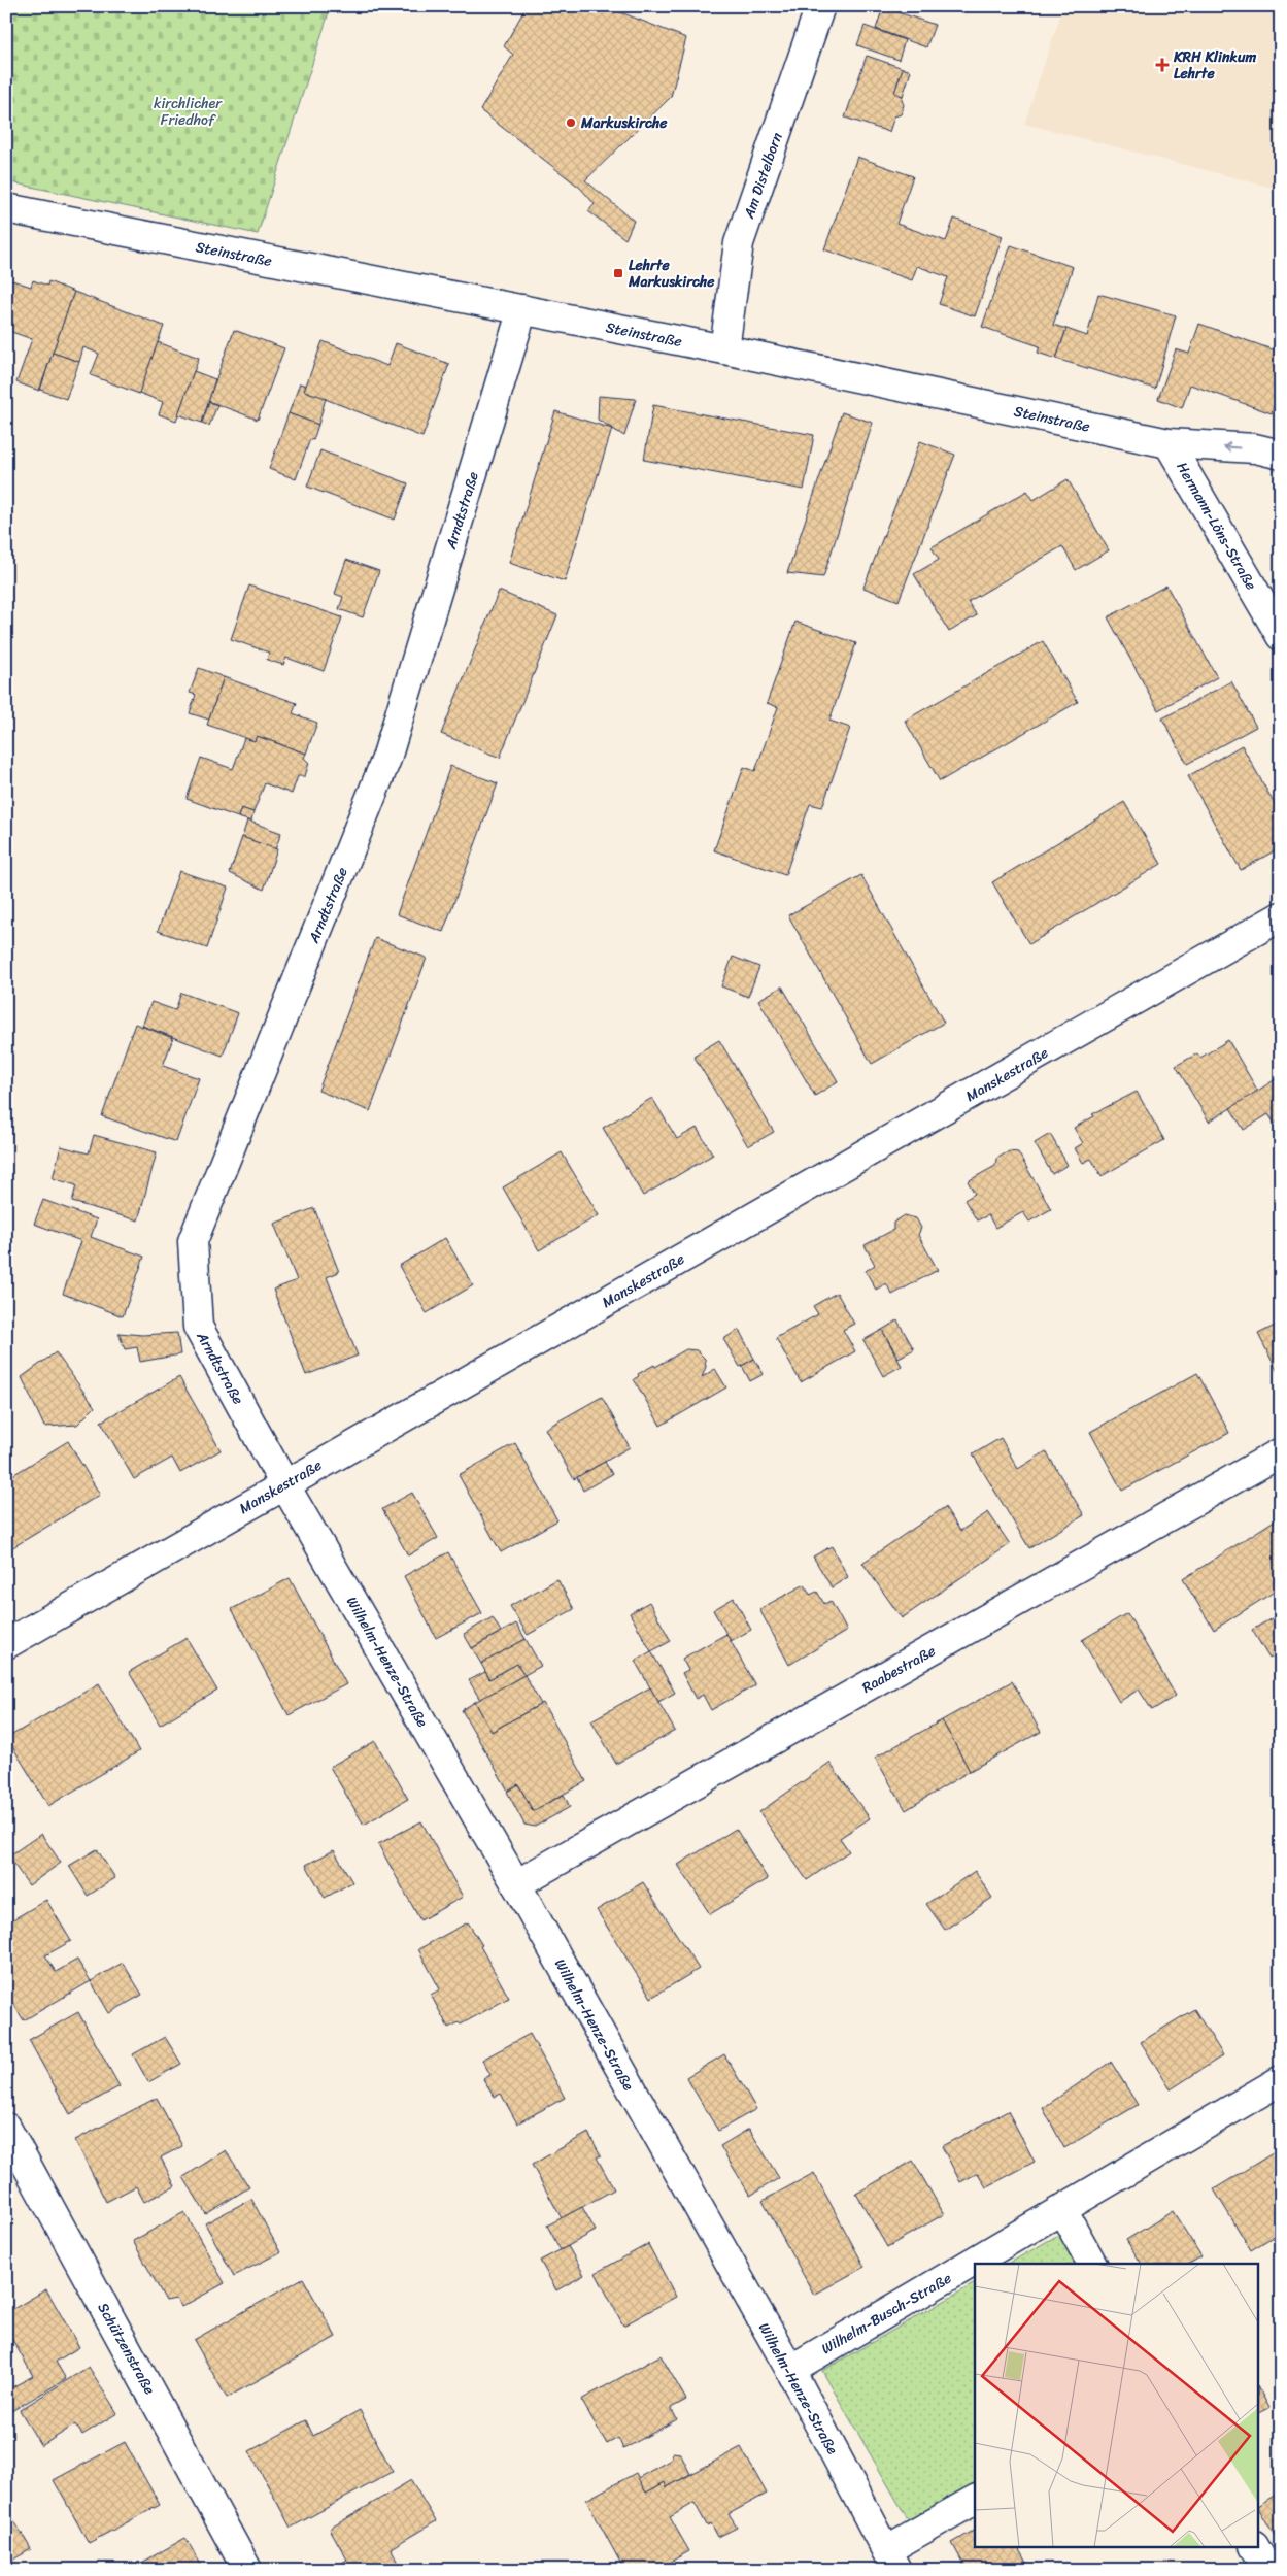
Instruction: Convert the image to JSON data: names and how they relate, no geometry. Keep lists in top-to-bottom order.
{
  "streets": {
    "street": [
      "Am Distelborn",
      "Steinstraße",
      "Arndtstraße",
      "Hermann-Löns-Straße",
      "Manskestraße",
      "Wilhelm-Henze-Straße",
      "Raabestraße",
      "Wilhelm-Busch-Straße",
      "Schützenstraße"
    ]
  },
  "crossings": [
    ["Am Distelborn", "Steinstraße"],
    ["Steinstraße", "Arndtstraße"],
    ["Steinstraße", "Hermann-Löns-Straße"],
    ["Arndtstraße", "Manskestraße"],
    ["Arndtstraße", "Wilhelm-Henze-Straße"],
    ["Manskestraße", "Wilhelm-Henze-Straße"],
    ["Wilhelm-Henze-Straße", "Raabestraße"],
    ["Wilhelm-Henze-Straße", "Wilhelm-Busch-Straße"]
  ],
  "parks": ["kirchlicher Friedhof"],
  "places": {
    "health": ["KRH Klinkum Lehrte"],
    "other": ["Markuskirche"],
    "transit": ["Lehrte Markuskirche"]
  }
}
